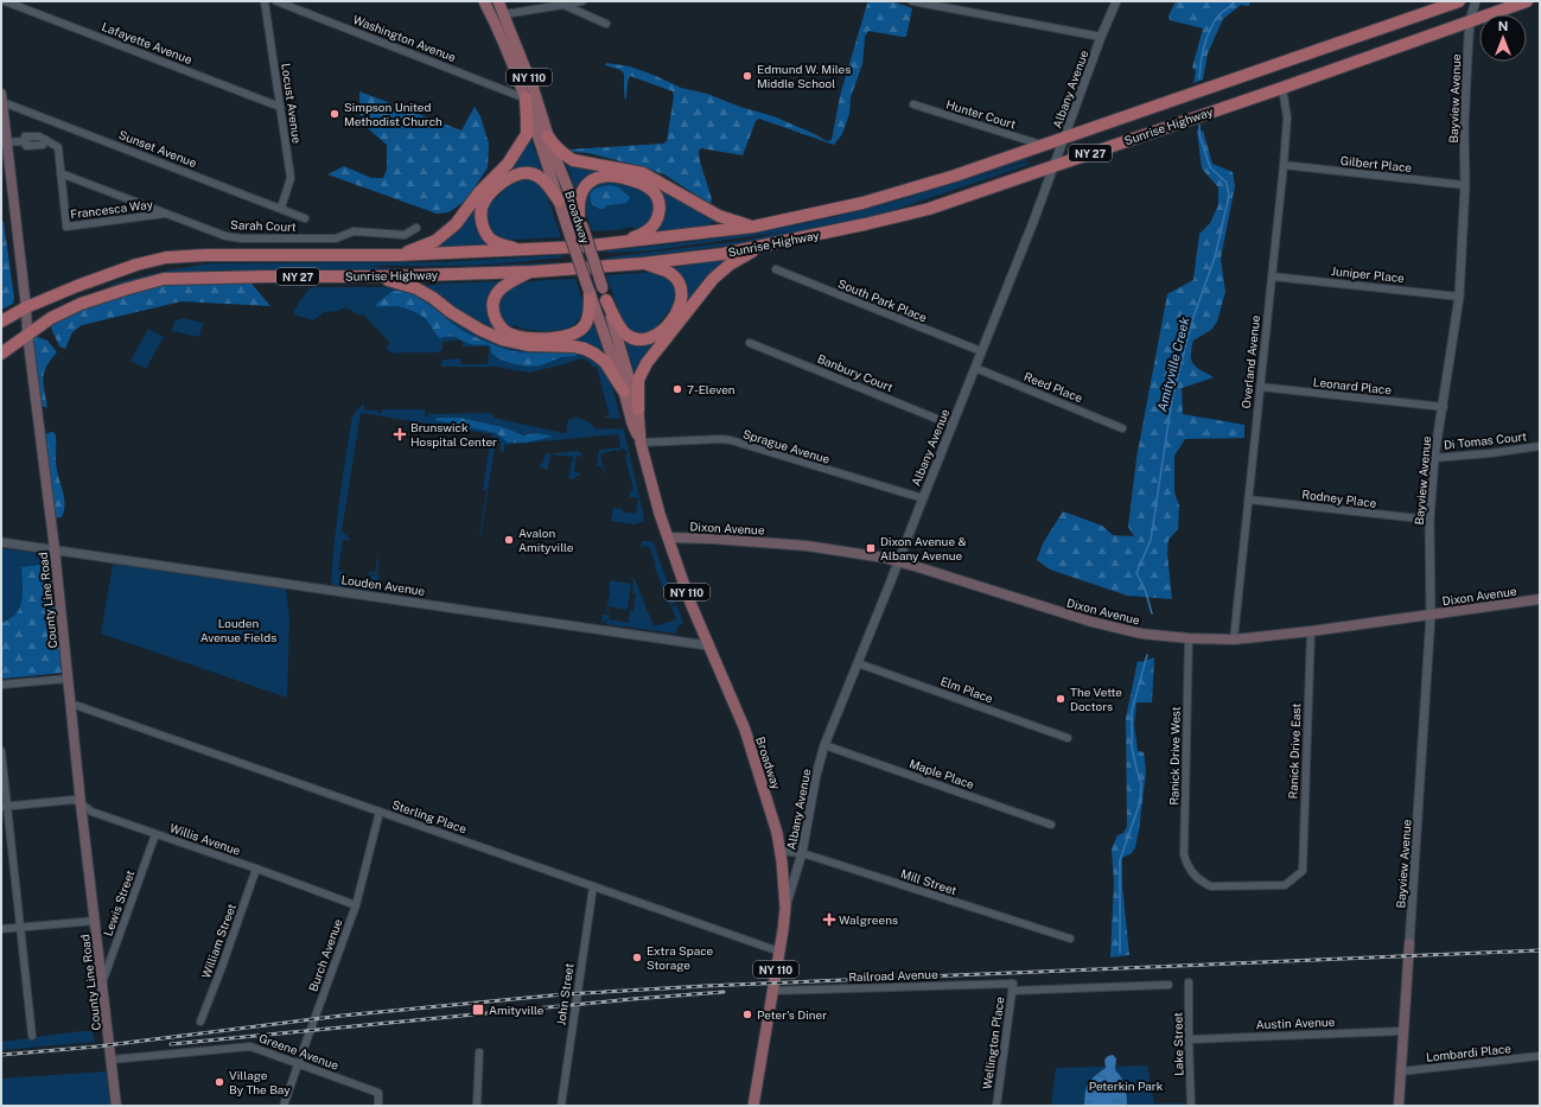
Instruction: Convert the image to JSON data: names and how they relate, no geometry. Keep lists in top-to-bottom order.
{
  "streets": {
    "highway": ["Sunrise Highway", "NY 27"],
    "main road": [
      "NY 110",
      "Broadway",
      "Dixon Avenue",
      "County Line Road"
    ],
    "street": [
      "Washington Avenue",
      "Lafayette Avenue",
      "Albany Avenue",
      "Bayview Avenue",
      "Locust Avenue",
      "Hunter Court",
      "Sunset Avenue",
      "Gilbert Place",
      "Francesca Way",
      "Sarah Court",
      "Juniper Place",
      "South Park Place",
      "Overland Avenue",
      "Banbury Court",
      "Leonard Place",
      "Reed Place",
      "Di Tomas Court",
      "Sprague Avenue",
      "Rodney Place",
      "Louden Avenue",
      "Elm Place",
      "Ranick Drive East",
      "Ranick Drive West",
      "Maple Place",
      "Sterling Place",
      "Willis Avenue",
      "Mill Street",
      "Lewis Street",
      "William Street",
      "Burch Avenue",
      "Railroad Avenue",
      "John Street",
      "Austin Avenue",
      "Wellington Place",
      "Lake Street",
      "Greene Avenue",
      "Lombardi Place"
    ]
  },
  "crossings": [
    ["Washington Avenue", "Broadway"],
    ["Lafayette Avenue", "Locust Avenue"],
    ["Albany Avenue", "Sunrise Highway"],
    ["Albany Avenue", "Broadway"],
    ["Albany Avenue", "South Park Place"],
    ["Albany Avenue", "Banbury Court"],
    ["Albany Avenue", "Reed Place"],
    ["Albany Avenue", "Sprague Avenue"],
    ["Albany Avenue", "Dixon Avenue"],
    ["Albany Avenue", "Elm Place"],
    ["Albany Avenue", "Maple Place"],
    ["Albany Avenue", "Mill Street"],
    ["Bayview Avenue", "Sunrise Highway"],
    ["Bayview Avenue", "Gilbert Place"],
    ["Bayview Avenue", "Juniper Place"],
    ["Bayview Avenue", "Leonard Place"],
    ["Bayview Avenue", "Di Tomas Court"],
    ["Bayview Avenue", "Rodney Place"],
    ["Bayview Avenue", "Dixon Avenue"],
    ["Locust Avenue", "Sunset Avenue"],
    ["Hunter Court", "Sunrise Highway"],
    ["Sunrise Highway", "Overland Avenue"],
    ["Sunrise Highway", "County Line Road"],
    ["Sunset Avenue", "County Line Road"],
    ["Gilbert Place", "Overland Avenue"],
    ["Francesca Way", "Sarah Court"],
    ["Francesca Way", "County Line Road"],
    ["Broadway", "Sprague Avenue"],
    ["Broadway", "Dixon Avenue"],
    ["Broadway", "Louden Avenue"],
    ["Broadway", "Sterling Place"],
    ["Broadway", "Mill Street"],
    ["Broadway", "Railroad Avenue"],
    ["Juniper Place", "Overland Avenue"],
    ["Overland Avenue", "Leonard Place"],
    ["Overland Avenue", "Rodney Place"],
    ["Overland Avenue", "Dixon Avenue"],
    ["Dixon Avenue", "Ranick Drive East"],
    ["Dixon Avenue", "Ranick Drive West"],
    ["Louden Avenue", "County Line Road"],
    ["County Line Road", "Sterling Place"],
    ["County Line Road", "Willis Avenue"],
    ["County Line Road", "Lewis Street"],
    ["County Line Road", "Greene Avenue"],
    ["Ranick Drive East", "Ranick Drive West"],
    ["Sterling Place", "Burch Avenue"],
    ["Sterling Place", "John Street"],
    ["Willis Avenue", "Lewis Street"],
    ["Willis Avenue", "William Street"],
    ["Willis Avenue", "Burch Avenue"],
    ["Burch Avenue", "Greene Avenue"],
    ["Railroad Avenue", "Wellington Place"],
    ["Austin Avenue", "Lake Street"]
  ],
  "water": ["Amityville Creek"],
  "parks": ["Louden Avenue Fields", "Peterkin Park"],
  "places": {
    "other": [
      "Edmund W. Miles Middle School",
      "Simpson United Methodist Church",
      "7-Eleven",
      "Avalon Amityville",
      "The Vette Doctors",
      "Extra Space Storage",
      "Peter's Diner",
      "Village By The Bay"
    ],
    "health": ["Brunswick Hospital Center", "Walgreens"],
    "transit": ["Dixon Avenue & Albany Avenue", "Amityville"]
  },
  "north": "top"
}
